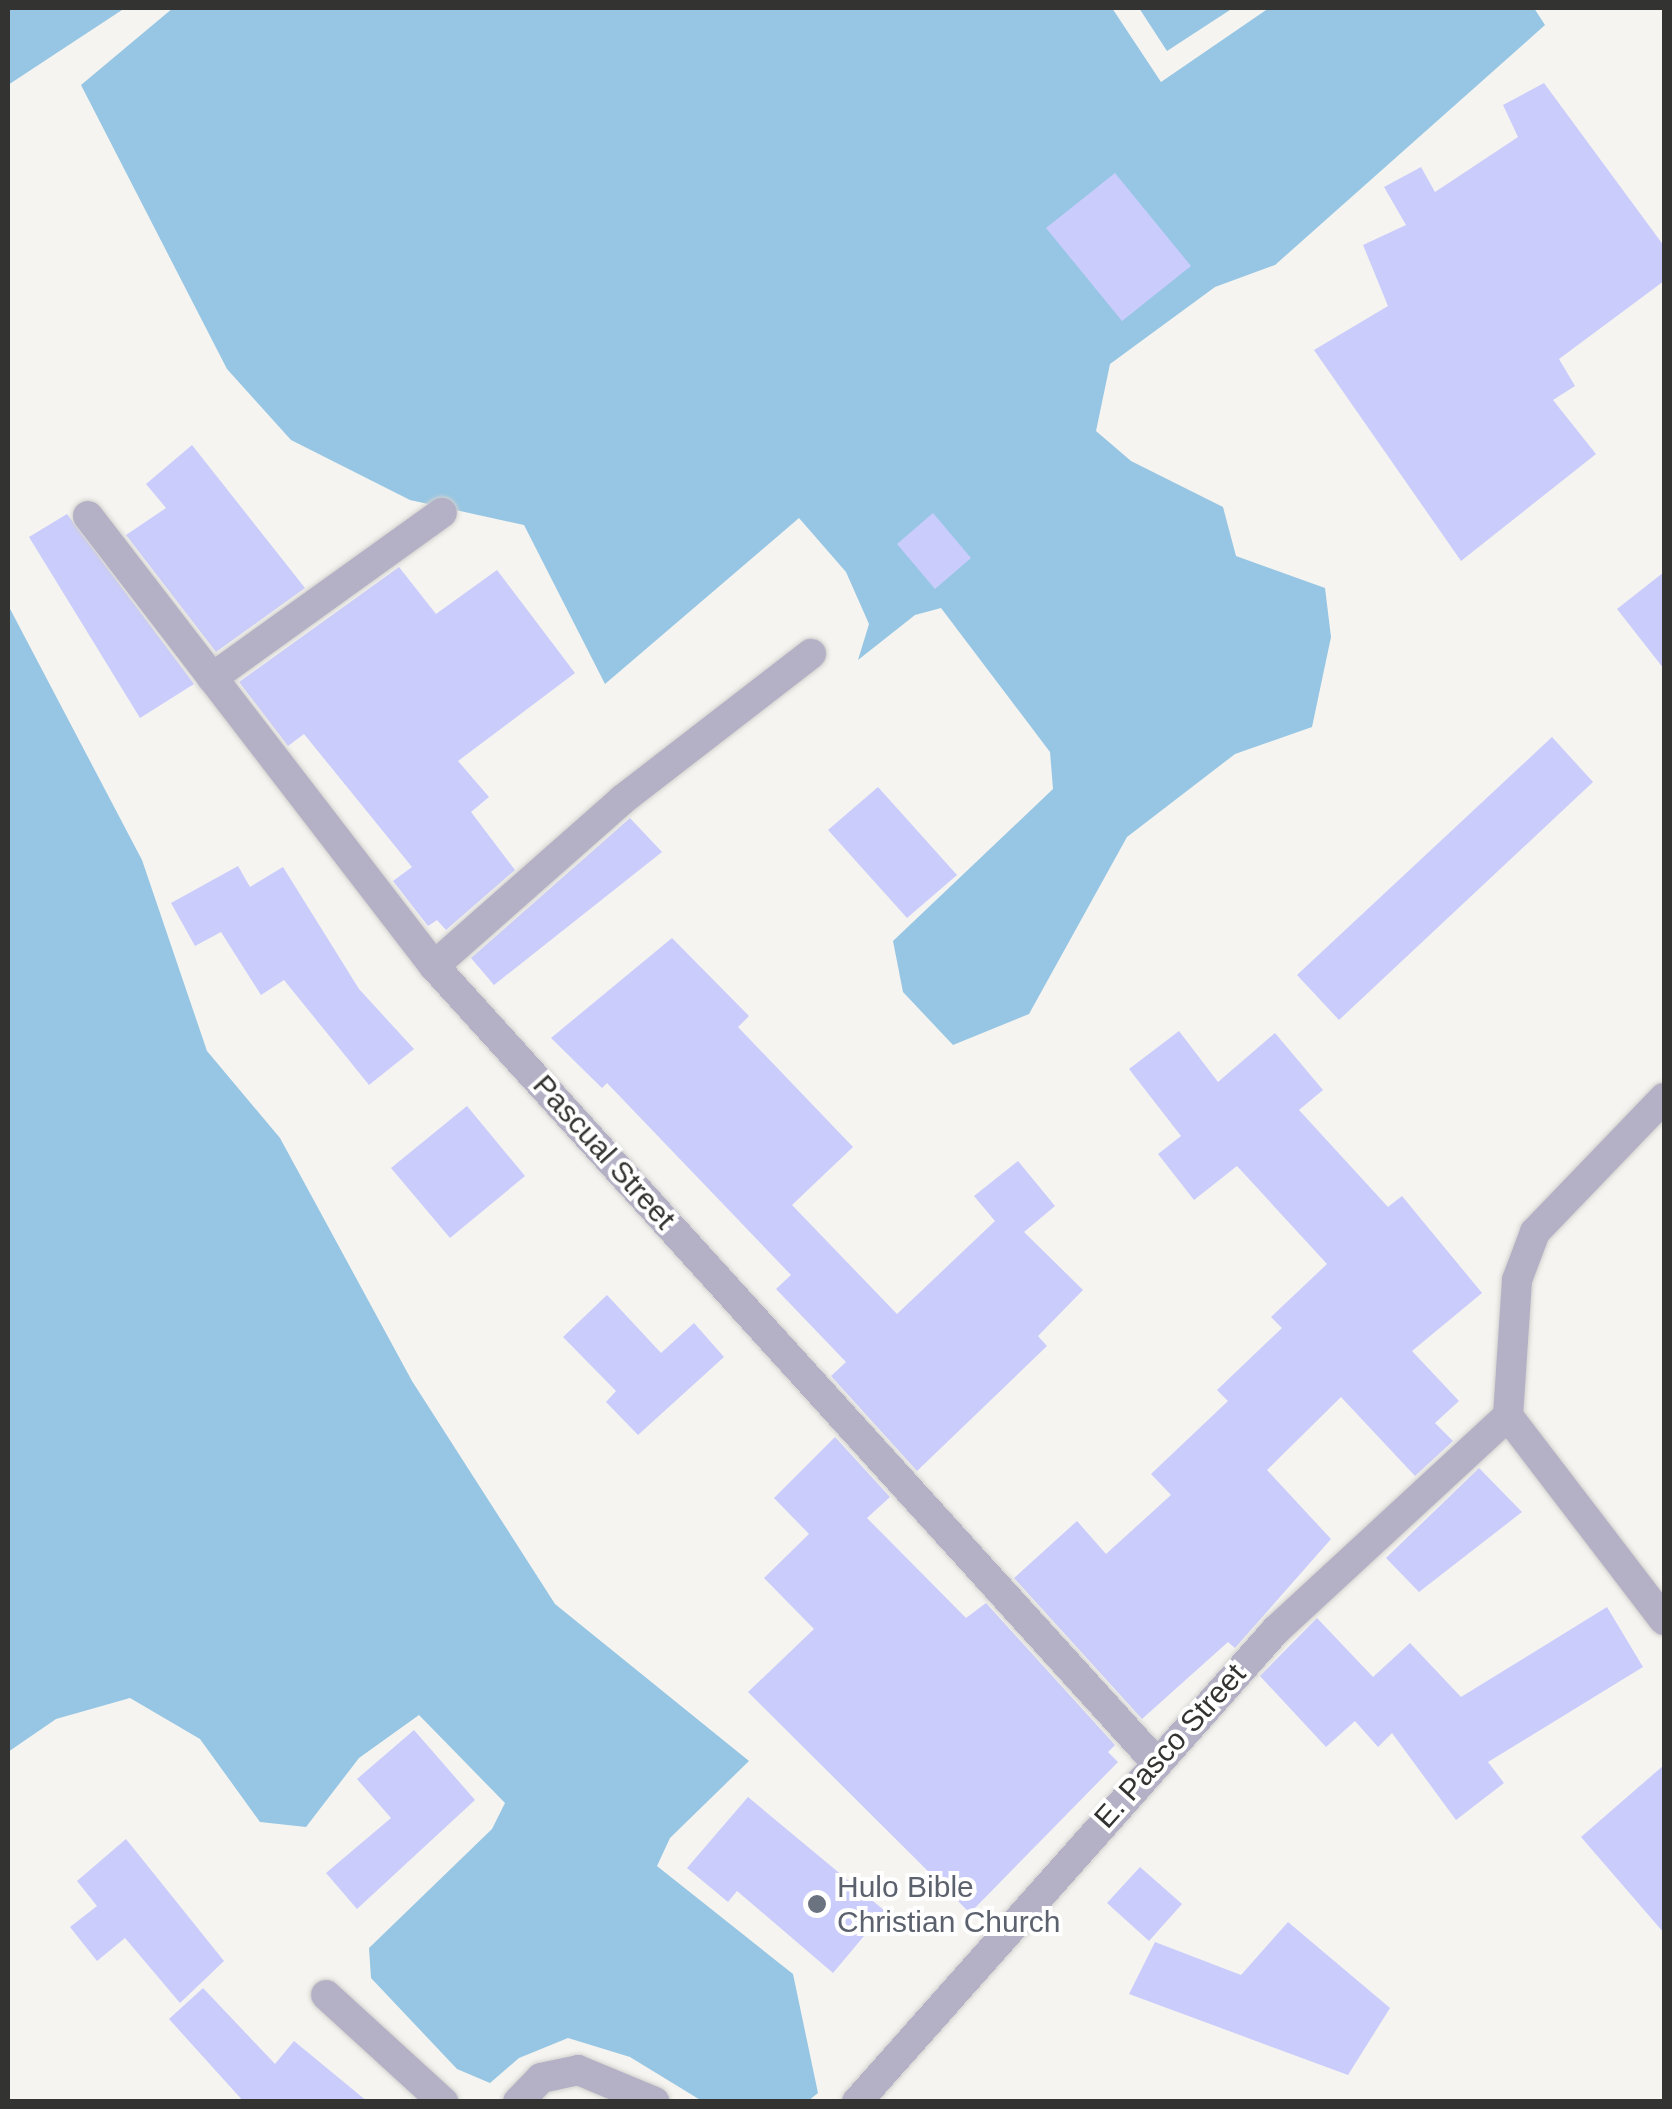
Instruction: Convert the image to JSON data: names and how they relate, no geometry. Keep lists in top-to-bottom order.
{
  "streets": {
    "street": ["Pascual Street", "E. Pasco Street"]
  },
  "crossings": [
    ["Pascual Street", "E. Pasco Street"]
  ],
  "places": ["Hulo Bible Christian Church"]
}
